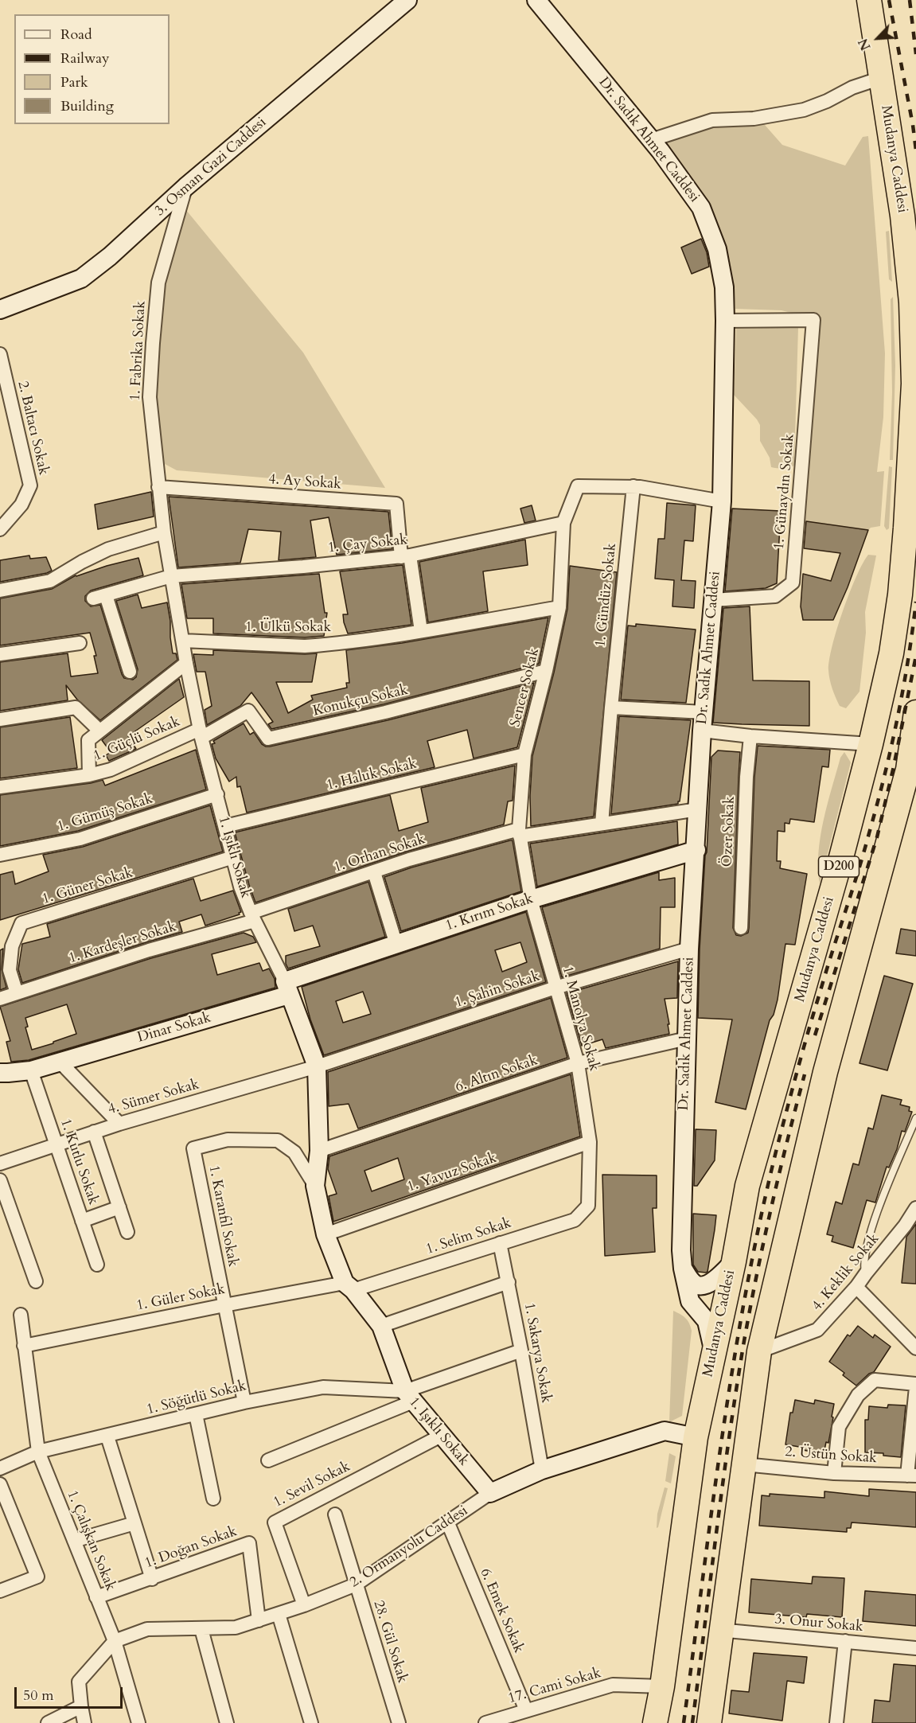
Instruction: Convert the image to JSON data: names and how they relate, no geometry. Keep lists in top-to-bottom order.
{
  "streets": {
    "highway": ["Mudanya Caddesi", "D200"],
    "main road": [
      "Dr. Sadık Ahmet Caddesi",
      "3. Osman Gazi Caddesi",
      "1. Işıklı Sokak",
      "1. Kırım Sokak",
      "Dinar Sokak",
      "2. Ormanyolu Caddesi"
    ],
    "street": [
      "1. Fabrika Sokak",
      "2. Baltacı Sokak",
      "4. Ay Sokak",
      "1. Günaydın Sokak",
      "1. Çay Sokak",
      "1. Gündüz Sokak",
      "1. Ülkü Sokak",
      "Sencer Sokak",
      "Konukçu Sokak",
      "1. Güçlü Sokak",
      "1. Haluk Sokak",
      "1. Gümüş Sokak",
      "Özer Sokak",
      "1. Orhan Sokak",
      "1. Güner Sokak",
      "1. Kardeşler Sokak",
      "1. Şahin Sokak",
      "1. Manolya Sokak",
      "6. Altın Sokak",
      "4. Sümer Sokak",
      "1. Kutlu Sokak",
      "1. Yavuz Sokak",
      "1. Karanfil Sokak",
      "1. Selim Sokak",
      "4. Keklik Sokak",
      "1. Güler Sokak",
      "1. Sakarya Sokak",
      "1. Söğütlü Sokak",
      "2. Üstün Sokak",
      "1. Sevil Sokak",
      "1. Çalışkan Sokak",
      "1. Doğan Sokak",
      "6. Emek Sokak",
      "3. Onur Sokak",
      "28. Gül Sokak",
      "17. Cami Sokak"
    ]
  },
  "crossings": [
    ["Dr. Sadık Ahmet Caddesi", "Mudanya Caddesi"],
    ["Dr. Sadık Ahmet Caddesi", "1. Günaydın Sokak"],
    ["Dr. Sadık Ahmet Caddesi", "1. Orhan Sokak"],
    ["Dr. Sadık Ahmet Caddesi", "1. Kırım Sokak"],
    ["Dr. Sadık Ahmet Caddesi", "1. Şahin Sokak"],
    ["Dr. Sadık Ahmet Caddesi", "6. Altın Sokak"],
    ["Mudanya Caddesi", "2. Ormanyolu Caddesi"],
    ["Mudanya Caddesi", "17. Cami Sokak"],
    ["3. Osman Gazi Caddesi", "1. Fabrika Sokak"],
    ["1. Fabrika Sokak", "4. Ay Sokak"],
    ["1. Fabrika Sokak", "1. Çay Sokak"],
    ["1. Fabrika Sokak", "1. Işıklı Sokak"],
    ["4. Ay Sokak", "1. Çay Sokak"],
    ["1. Çay Sokak", "Sencer Sokak"],
    ["1. Çay Sokak", "1. Işıklı Sokak"],
    ["1. Gündüz Sokak", "Sencer Sokak"],
    ["1. Gündüz Sokak", "1. Orhan Sokak"],
    ["1. Ülkü Sokak", "Sencer Sokak"],
    ["1. Ülkü Sokak", "1. Işıklı Sokak"],
    ["Sencer Sokak", "Konukçu Sokak"],
    ["Sencer Sokak", "1. Haluk Sokak"],
    ["Sencer Sokak", "1. Orhan Sokak"],
    ["Sencer Sokak", "1. Kırım Sokak"],
    ["Sencer Sokak", "1. Manolya Sokak"],
    ["Konukçu Sokak", "1. Güçlü Sokak"],
    ["Konukçu Sokak", "1. Işıklı Sokak"],
    ["1. Güçlü Sokak", "1. Işıklı Sokak"],
    ["1. Haluk Sokak", "1. Işıklı Sokak"],
    ["1. Gümüş Sokak", "1. Işıklı Sokak"],
    ["1. Orhan Sokak", "1. Işıklı Sokak"],
    ["1. Orhan Sokak", "1. Kardeşler Sokak"],
    ["1. Işıklı Sokak", "1. Güner Sokak"],
    ["1. Işıklı Sokak", "1. Kırım Sokak"],
    ["1. Işıklı Sokak", "1. Kardeşler Sokak"],
    ["1. Işıklı Sokak", "1. Şahin Sokak"],
    ["1. Işıklı Sokak", "Dinar Sokak"],
    ["1. Işıklı Sokak", "6. Altın Sokak"],
    ["1. Işıklı Sokak", "4. Sümer Sokak"],
    ["1. Işıklı Sokak", "1. Yavuz Sokak"],
    ["1. Işıklı Sokak", "1. Karanfil Sokak"],
    ["1. Işıklı Sokak", "1. Selim Sokak"],
    ["1. Işıklı Sokak", "1. Güler Sokak"],
    ["1. Işıklı Sokak", "1. Söğütlü Sokak"],
    ["1. Işıklı Sokak", "1. Sevil Sokak"],
    ["1. Işıklı Sokak", "2. Ormanyolu Caddesi"],
    ["D200", "4. Keklik Sokak"],
    ["D200", "2. Üstün Sokak"],
    ["D200", "3. Onur Sokak"],
    ["1. Güner Sokak", "1. Kardeşler Sokak"],
    ["1. Kırım Sokak", "1. Manolya Sokak"],
    ["1. Kırım Sokak", "Dinar Sokak"],
    ["1. Şahin Sokak", "1. Manolya Sokak"],
    ["1. Şahin Sokak", "4. Sümer Sokak"],
    ["1. Manolya Sokak", "6. Altın Sokak"],
    ["1. Manolya Sokak", "1. Yavuz Sokak"],
    ["1. Manolya Sokak", "1. Selim Sokak"],
    ["Dinar Sokak", "1. Kutlu Sokak"],
    ["4. Sümer Sokak", "1. Kutlu Sokak"],
    ["1. Karanfil Sokak", "1. Güler Sokak"],
    ["1. Karanfil Sokak", "1. Söğütlü Sokak"],
    ["1. Selim Sokak", "1. Güler Sokak"],
    ["1. Selim Sokak", "1. Sakarya Sokak"],
    ["1. Güler Sokak", "1. Çalışkan Sokak"],
    ["1. Sakarya Sokak", "2. Ormanyolu Caddesi"],
    ["1. Söğütlü Sokak", "1. Çalışkan Sokak"],
    ["1. Sevil Sokak", "2. Ormanyolu Caddesi"],
    ["1. Çalışkan Sokak", "2. Ormanyolu Caddesi"],
    ["1. Çalışkan Sokak", "1. Doğan Sokak"],
    ["2. Ormanyolu Caddesi", "1. Doğan Sokak"],
    ["2. Ormanyolu Caddesi", "6. Emek Sokak"],
    ["2. Ormanyolu Caddesi", "28. Gül Sokak"],
    ["6. Emek Sokak", "17. Cami Sokak"]
  ],
  "legend": [
    "Road",
    "Railway",
    "Park",
    "Building"
  ],
  "scale_bar": "50 m",
  "north": "bottom left"
}
